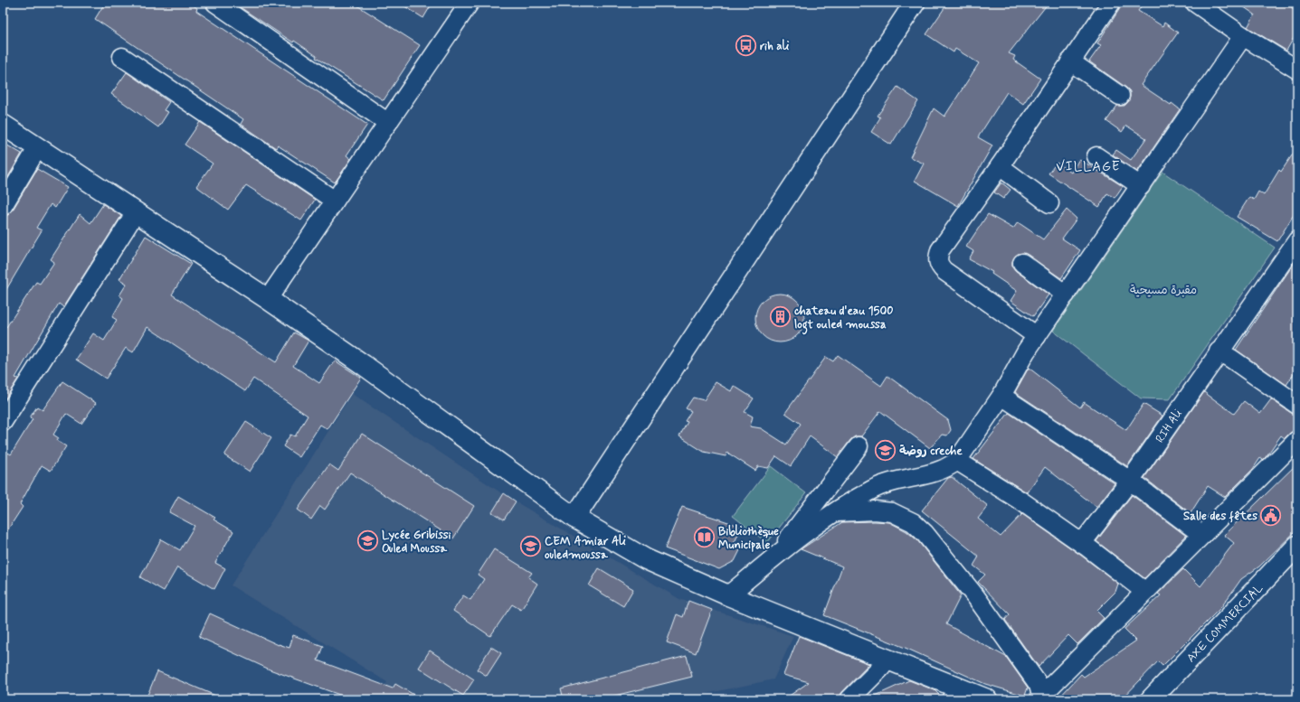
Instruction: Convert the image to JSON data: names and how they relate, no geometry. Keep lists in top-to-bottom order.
{
  "streets": {
    "street": ["RIH Ali", "AXE COMMERCIAL"]
  },
  "districts": ["VILLAGE"],
  "parks": ["مقبرة مسيحية"],
  "places": {
    "bus stop": ["rih ali"],
    "building": ["chateau d'eau 1500 logt ouled moussa"],
    "school or university": ["روضة creche", "Lycée Gribissi Ouled Moussa", "CEM Amiar Ali ouledmoussa"],
    "public building": ["Salle des fêtes"],
    "library": ["Bibliothèque Municipale"]
  }
}
